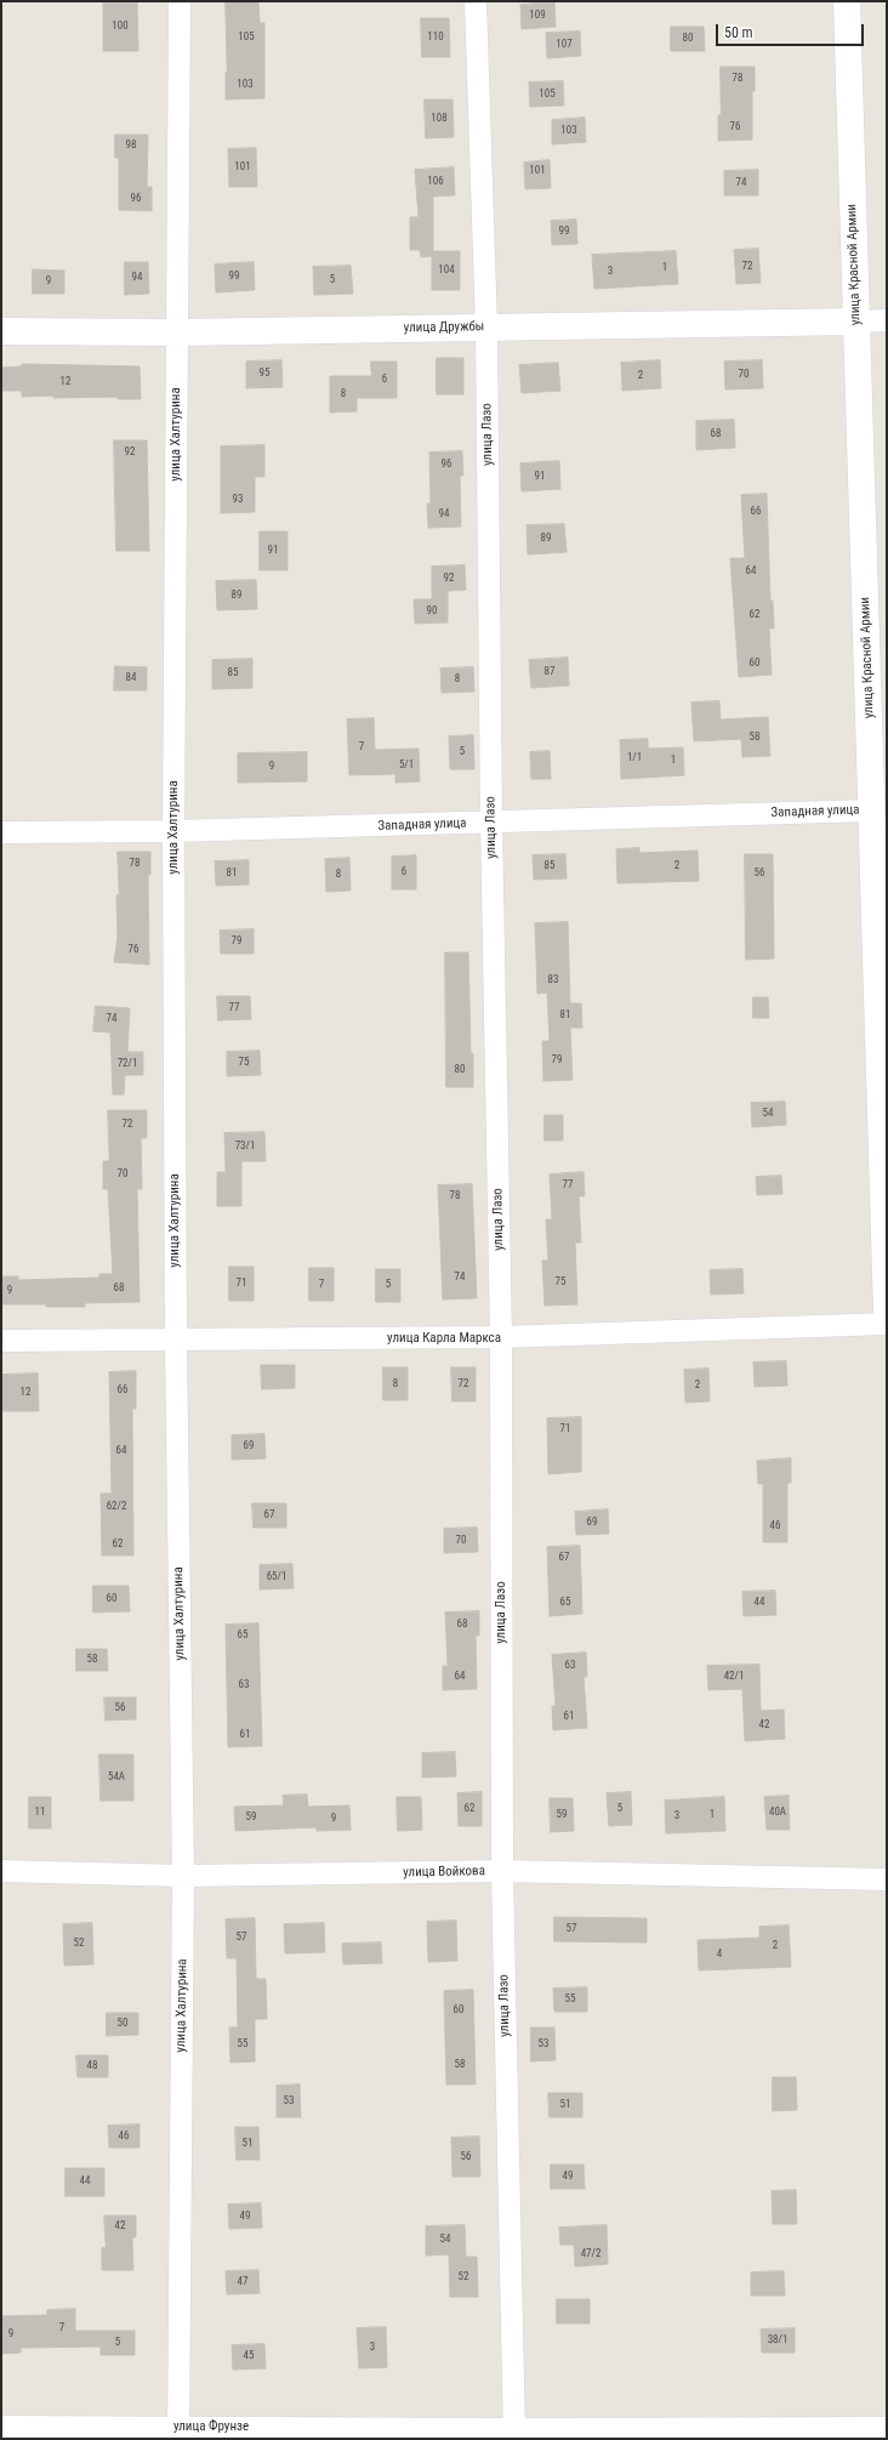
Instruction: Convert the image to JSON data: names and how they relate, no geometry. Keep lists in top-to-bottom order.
{
  "streets": {
    "street": [
      "улица Красной Армии",
      "улица Дружбы",
      "улица Халтурина",
      "улица Лазо",
      "Западная улица",
      "улица Карла Маркса",
      "улица Войкова",
      "улица Фрунзе"
    ]
  },
  "crossings": [
    ["улица Красной Армии", "улица Дружбы"],
    ["улица Красной Армии", "Западная улица"],
    ["улица Дружбы", "улица Халтурина"],
    ["улица Дружбы", "улица Лазо"],
    ["улица Халтурина", "Западная улица"],
    ["улица Халтурина", "улица Карла Маркса"],
    ["улица Халтурина", "улица Войкова"],
    ["улица Халтурина", "улица Фрунзе"],
    ["улица Лазо", "Западная улица"],
    ["улица Лазо", "улица Карла Маркса"],
    ["улица Лазо", "улица Войкова"],
    ["улица Лазо", "улица Фрунзе"]
  ],
  "house_numbers": [
    "109",
    "100",
    "105",
    "110",
    "80",
    "107",
    "78",
    "103",
    "105",
    "108",
    "76",
    "103",
    "98",
    "101",
    "101",
    "106",
    "74",
    "96",
    "99",
    "72",
    "1",
    "104",
    "3",
    "99",
    "94",
    "5",
    "9",
    "95",
    "70",
    "2",
    "6",
    "12",
    "8",
    "68",
    "92",
    "96",
    "91",
    "93",
    "66",
    "94",
    "89",
    "91",
    "64",
    "92",
    "89",
    "90",
    "62",
    "60",
    "87",
    "85",
    "84",
    "8",
    "58",
    "7",
    "5",
    "1/1",
    "1",
    "5/1",
    "9",
    "78",
    "85",
    "2",
    "6",
    "81",
    "56",
    "8",
    "79",
    "76",
    "83",
    "77",
    "81",
    "74",
    "79",
    "75",
    "72/1",
    "80",
    "54",
    "72",
    "73/1",
    "70",
    "77",
    "78",
    "74",
    "75",
    "71",
    "7",
    "5",
    "68",
    "9",
    "8",
    "72",
    "2",
    "66",
    "12",
    "71",
    "69",
    "64",
    "62/2",
    "67",
    "69",
    "46",
    "70",
    "62",
    "67",
    "65/1",
    "60",
    "65",
    "44",
    "68",
    "65",
    "58",
    "63",
    "64",
    "42/1",
    "63",
    "56",
    "61",
    "42",
    "61",
    "54А",
    "62",
    "5",
    "11",
    "40А",
    "59",
    "1",
    "3",
    "59",
    "9",
    "57",
    "57",
    "52",
    "2",
    "4",
    "55",
    "60",
    "50",
    "55",
    "53",
    "58",
    "48",
    "53",
    "51",
    "46",
    "51",
    "56",
    "49",
    "44",
    "49",
    "42",
    "54",
    "47/2",
    "52",
    "47",
    "7",
    "9",
    "38/1",
    "5",
    "3",
    "45"
  ],
  "scale_bar": "50 m"
}
